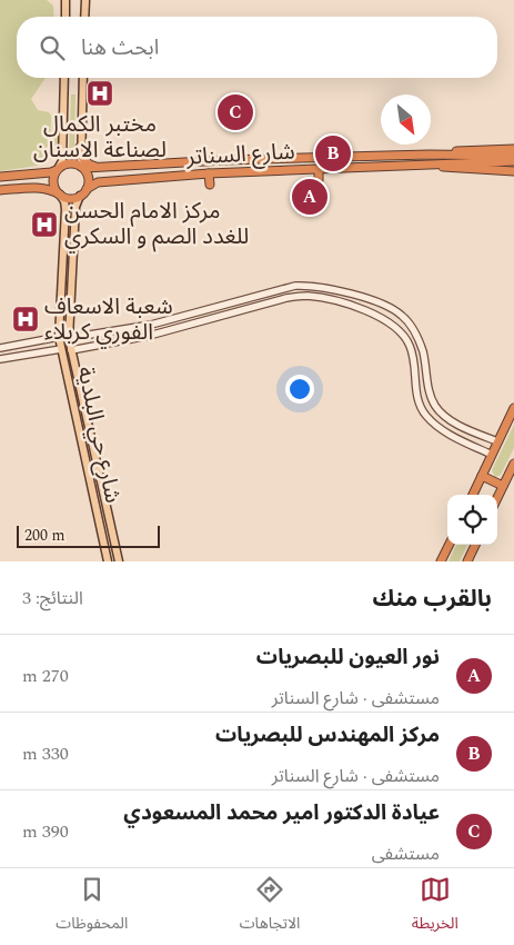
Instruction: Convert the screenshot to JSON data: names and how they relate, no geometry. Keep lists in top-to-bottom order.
{
  "streets": {
    "highway": ["شارع السناتر"],
    "main road": ["شارع حي البلدية"]
  },
  "crossings": [
    ["شارع السناتر", "شارع حي البلدية"]
  ],
  "places": {
    "hospital": ["مختبر الكمال لصناعة الاسنان", "مركز الامام الحسن للغدد الصم و السكري", "شعبة الاسعاف الفوري كربلاء"]
  },
  "scale_bar": "200 m",
  "north": "bottom right",
  "page": {
    "search": "ابحث هنا",
    "pins": ["C", "B", "A"],
    "scale": "200 m",
    "heading": ["بالقرب منك", "النتائج: 3"],
    "list": [
      {
        "mark": "A",
        "name": "نور العيون للبصريات",
        "note": "مستشفى · شارع السناتر",
        "value": "270 m"
      },
      {
        "mark": "B",
        "name": "مركز المهندس للبصريات",
        "note": "مستشفى · شارع السناتر",
        "value": "330 m"
      },
      {
        "mark": "C",
        "name": "عيادة الدكتور امير محمد المسعودي",
        "note": "مستشفى",
        "value": "390 m"
      }
    ],
    "nav": ["الخريطة", "الاتجاهات", "المحفوظات"]
  }
}
